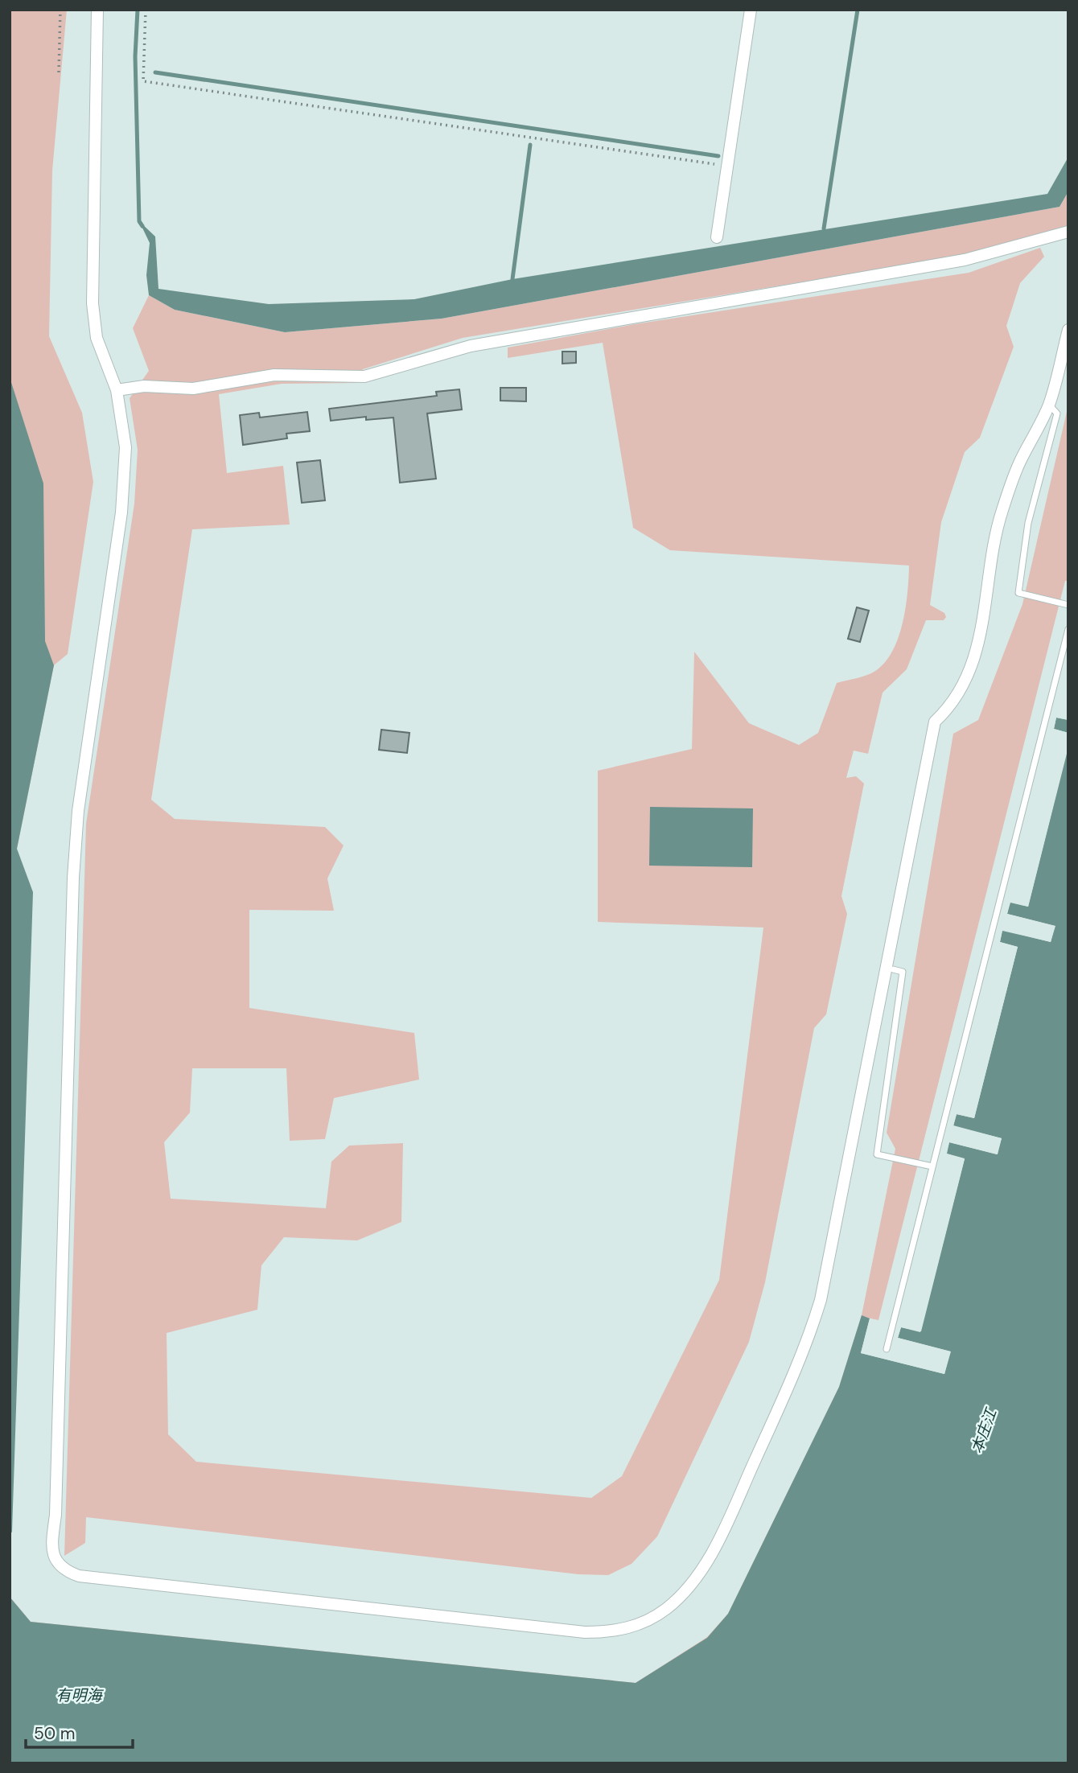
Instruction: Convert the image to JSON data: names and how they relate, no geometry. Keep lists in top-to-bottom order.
{
  "water": ["本庄江", "有明海"],
  "scale_bar": "50 m"
}
